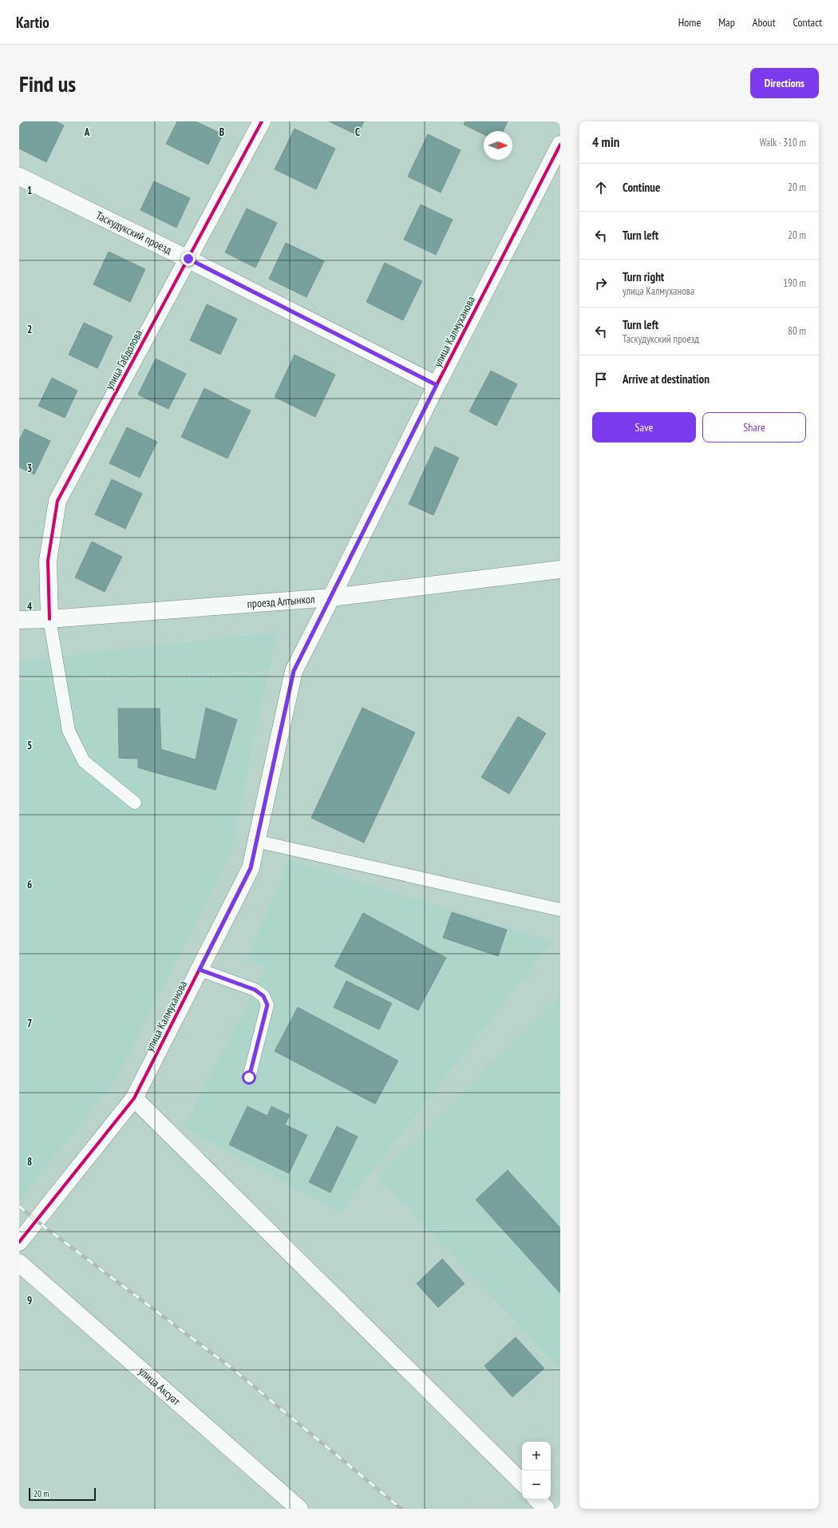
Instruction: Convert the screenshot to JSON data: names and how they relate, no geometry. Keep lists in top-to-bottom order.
{
  "streets": {
    "street": [
      "Таскудукский проезд",
      "улица Калмуханова",
      "улица Габдолова",
      "проезд Алтынкол",
      "улица Аксуат"
    ]
  },
  "crossings": [
    ["Таскудукский проезд", "улица Калмуханова"],
    ["Таскудукский проезд", "улица Габдолова"],
    ["улица Калмуханова", "проезд Алтынкол"],
    ["улица Габдолова", "проезд Алтынкол"]
  ],
  "scale_bar": "20 m",
  "north": "right",
  "page": {
    "header": "Kartio",
    "nav": [
      "Home",
      "Map",
      "About",
      "Contact"
    ],
    "buttons": [
      "Directions",
      ["Save", "Share"]
    ],
    "title": "Find us",
    "heading": ["4 min", "Walk · 310 m"],
    "list": [
      ["Continue", "20 m"],
      ["Turn left", "20 m"],
      ["Turn right", "улица Калмуханова", "190 m"],
      ["Turn left", "Таскудукский проезд", "80 m"],
      "Arrive at destination"
    ],
    "map_buttons": ["+", "−"],
    "scale": "20 m"
  },
  "grid": {
    "columns": ["A", "B", "C"],
    "rows": [
      "1",
      "2",
      "3",
      "4",
      "5",
      "6",
      "7",
      "8",
      "9"
    ]
  }
}
